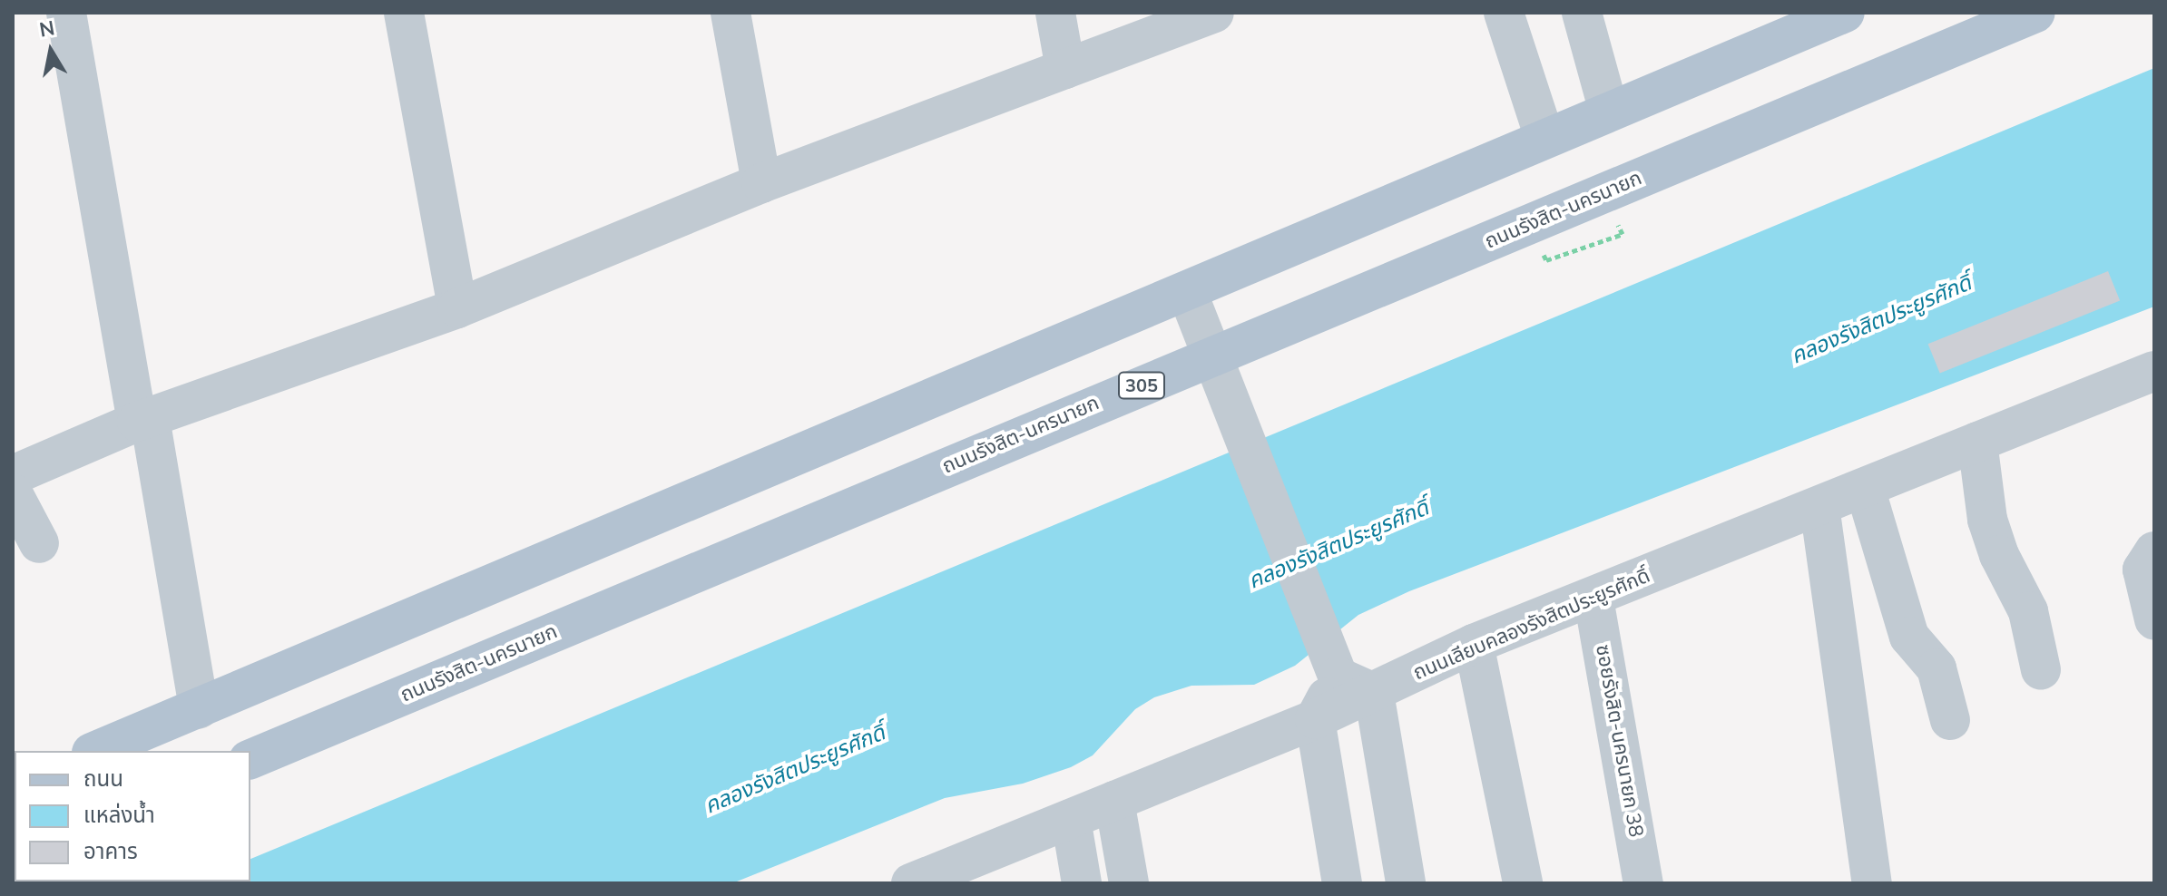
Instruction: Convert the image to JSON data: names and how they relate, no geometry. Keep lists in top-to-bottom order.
{
  "streets": {
    "main road": ["ถนนรังสิต-นครนายก", "305"],
    "street": ["ถนนเลียบคลองรังสิตประยูรศักดิ์", "ซอยรังสิต-นครนายก 38"]
  },
  "crossings": [
    ["ถนนเลียบคลองรังสิตประยูรศักดิ์", "ซอยรังสิต-นครนายก 38"]
  ],
  "water": ["คลองรังสิตประยูรศักดิ์"],
  "legend": ["ถนน", "แหล่งน้ำ", "อาคาร"],
  "north": "top"
}
